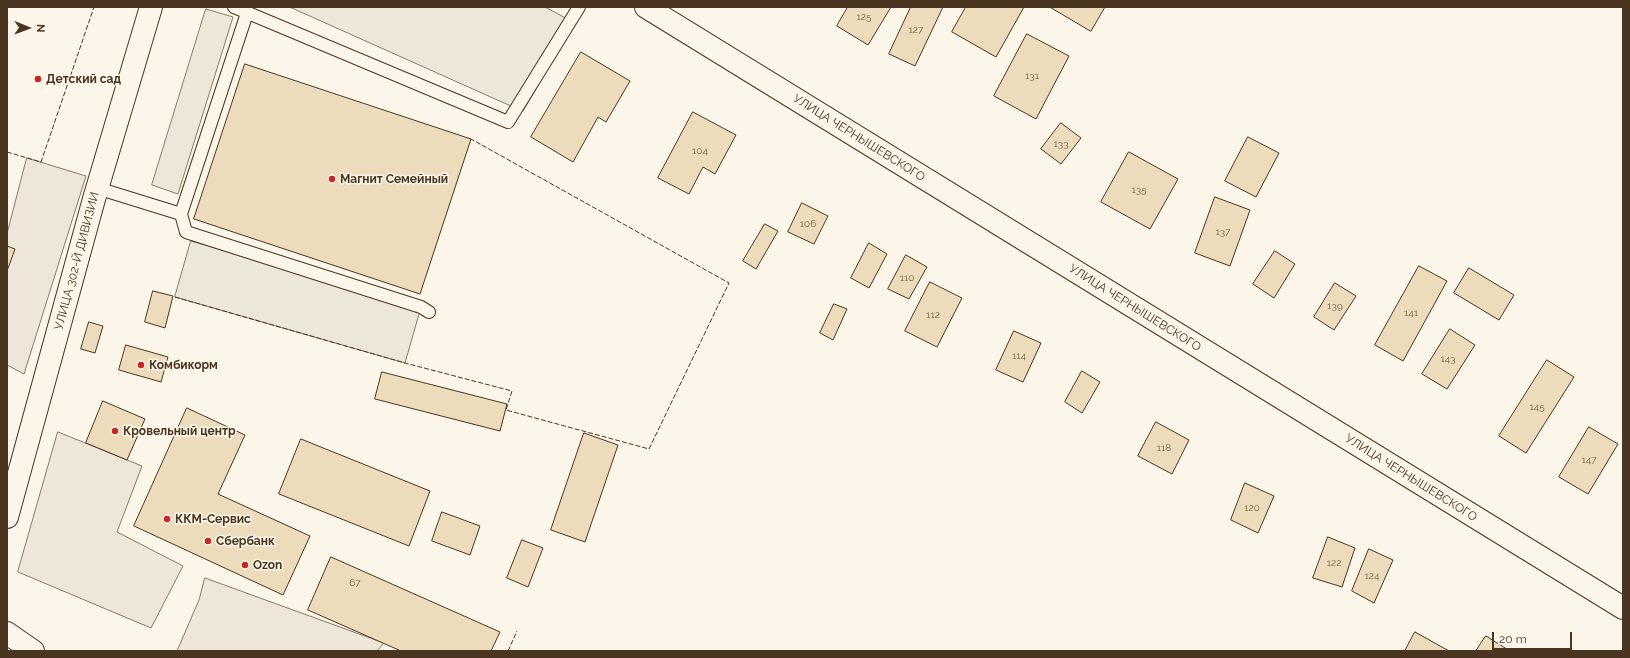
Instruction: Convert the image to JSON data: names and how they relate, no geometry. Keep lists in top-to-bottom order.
{
  "streets": {
    "street": ["УЛИЦА ЧЕРНЫШЕВСКОГО", "УЛИЦА 302-Й ДИВИЗИИ"]
  },
  "places": [
    "Детский сад",
    "Магнит Семейный",
    "Комбикорм",
    "Кровельный центр",
    "ККМ-Сервис",
    "Сбербанк",
    "Ozon"
  ],
  "house_numbers": [
    "125",
    "127",
    "131",
    "133",
    "104",
    "135",
    "106",
    "137",
    "110",
    "139",
    "141",
    "112",
    "114",
    "143",
    "145",
    "118",
    "147",
    "120",
    "122",
    "124",
    "67"
  ],
  "scale_bar": "20 m",
  "north": "right"
}
